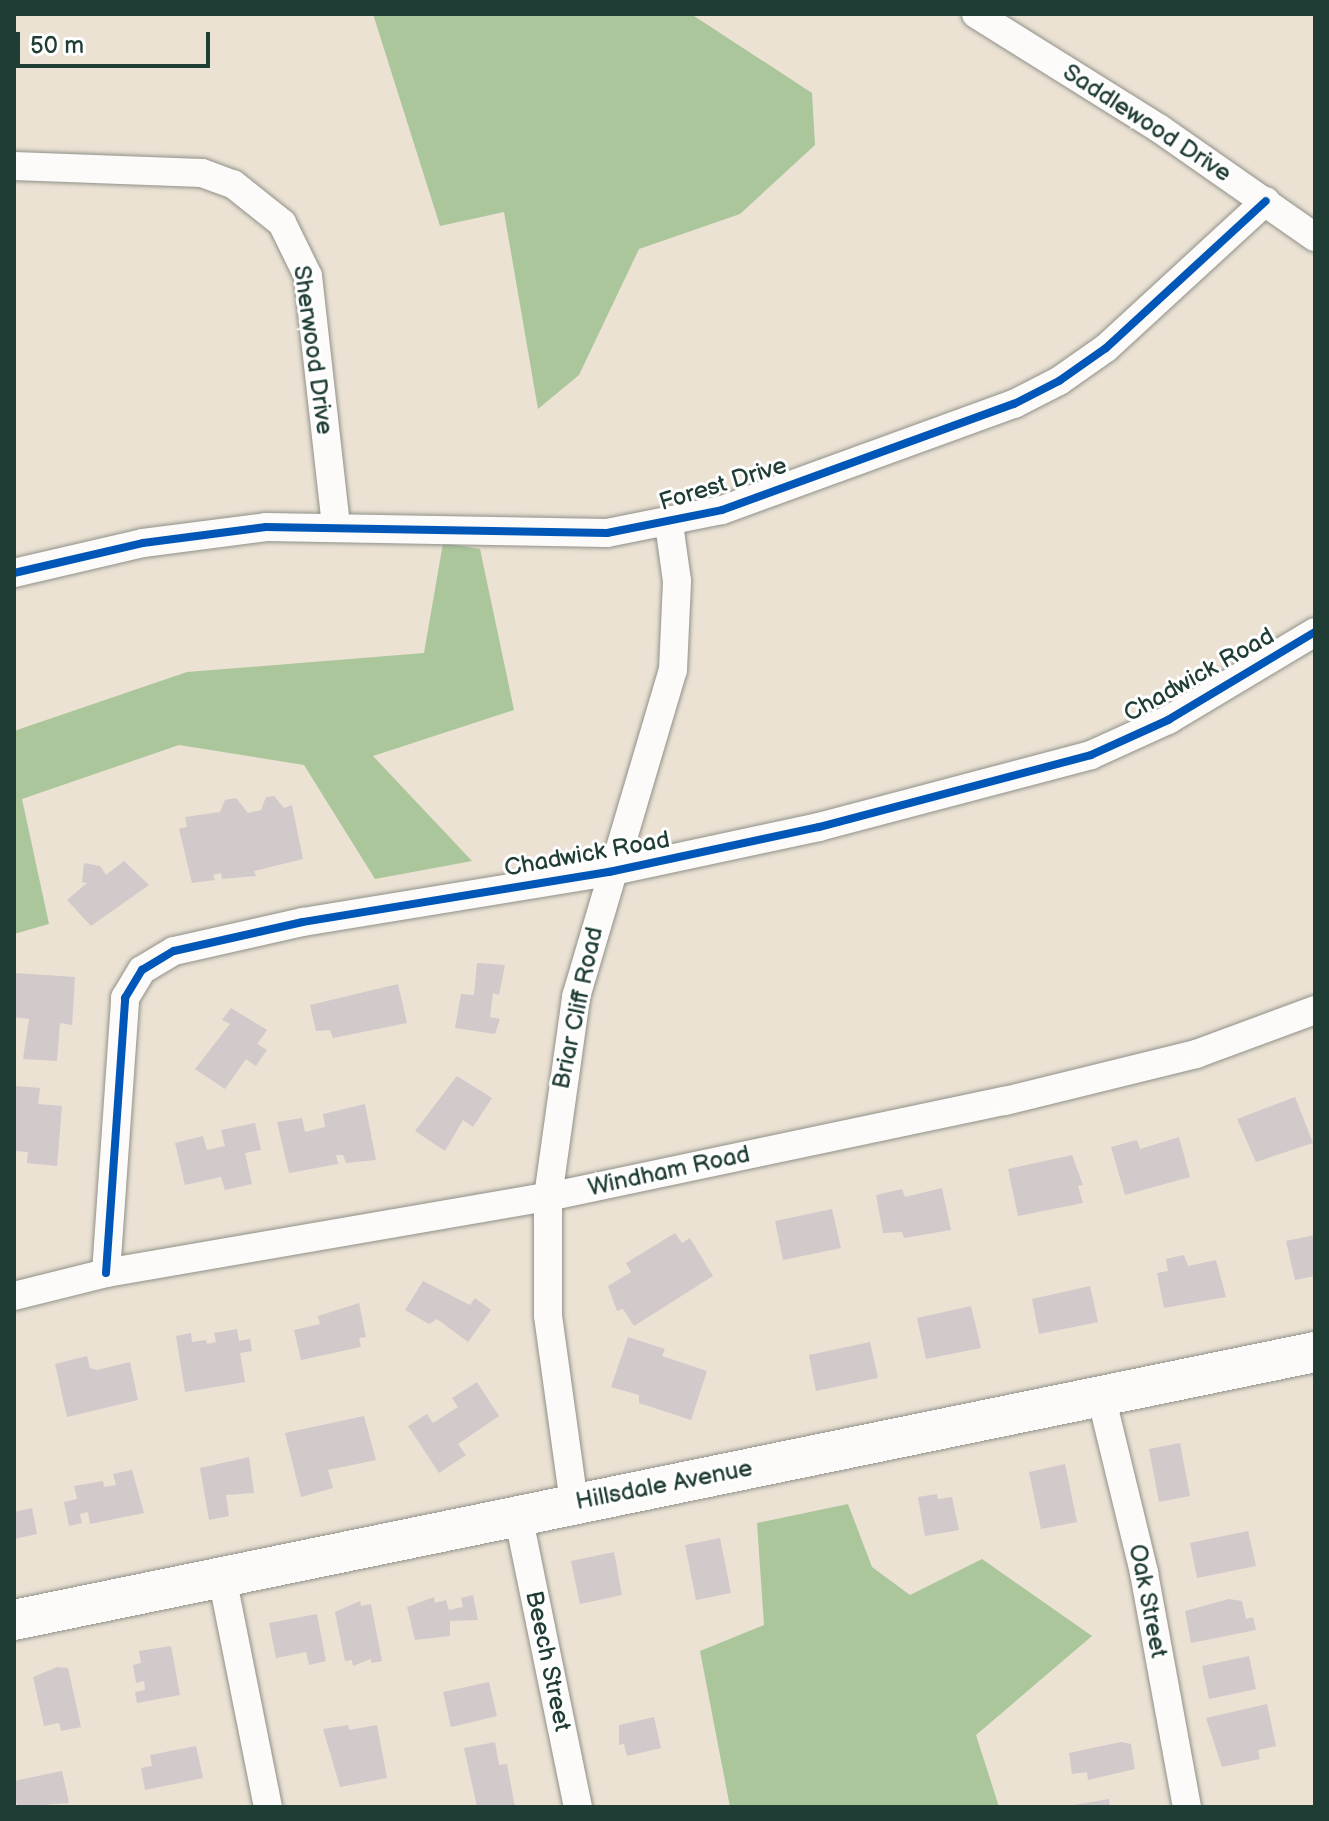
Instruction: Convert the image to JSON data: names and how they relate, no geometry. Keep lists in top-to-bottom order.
{
  "streets": {
    "street": [
      "Saddlewood Drive",
      "Sherwood Drive",
      "Forest Drive",
      "Chadwick Road",
      "Briar Cliff Road",
      "Windham Road",
      "Hillsdale Avenue",
      "Oak Street",
      "Beech Street"
    ]
  },
  "crossings": [
    ["Saddlewood Drive", "Forest Drive"],
    ["Sherwood Drive", "Forest Drive"],
    ["Forest Drive", "Briar Cliff Road"],
    ["Chadwick Road", "Briar Cliff Road"],
    ["Chadwick Road", "Windham Road"],
    ["Briar Cliff Road", "Windham Road"],
    ["Briar Cliff Road", "Hillsdale Avenue"],
    ["Hillsdale Avenue", "Oak Street"],
    ["Hillsdale Avenue", "Beech Street"]
  ],
  "scale_bar": "50 m"
}
